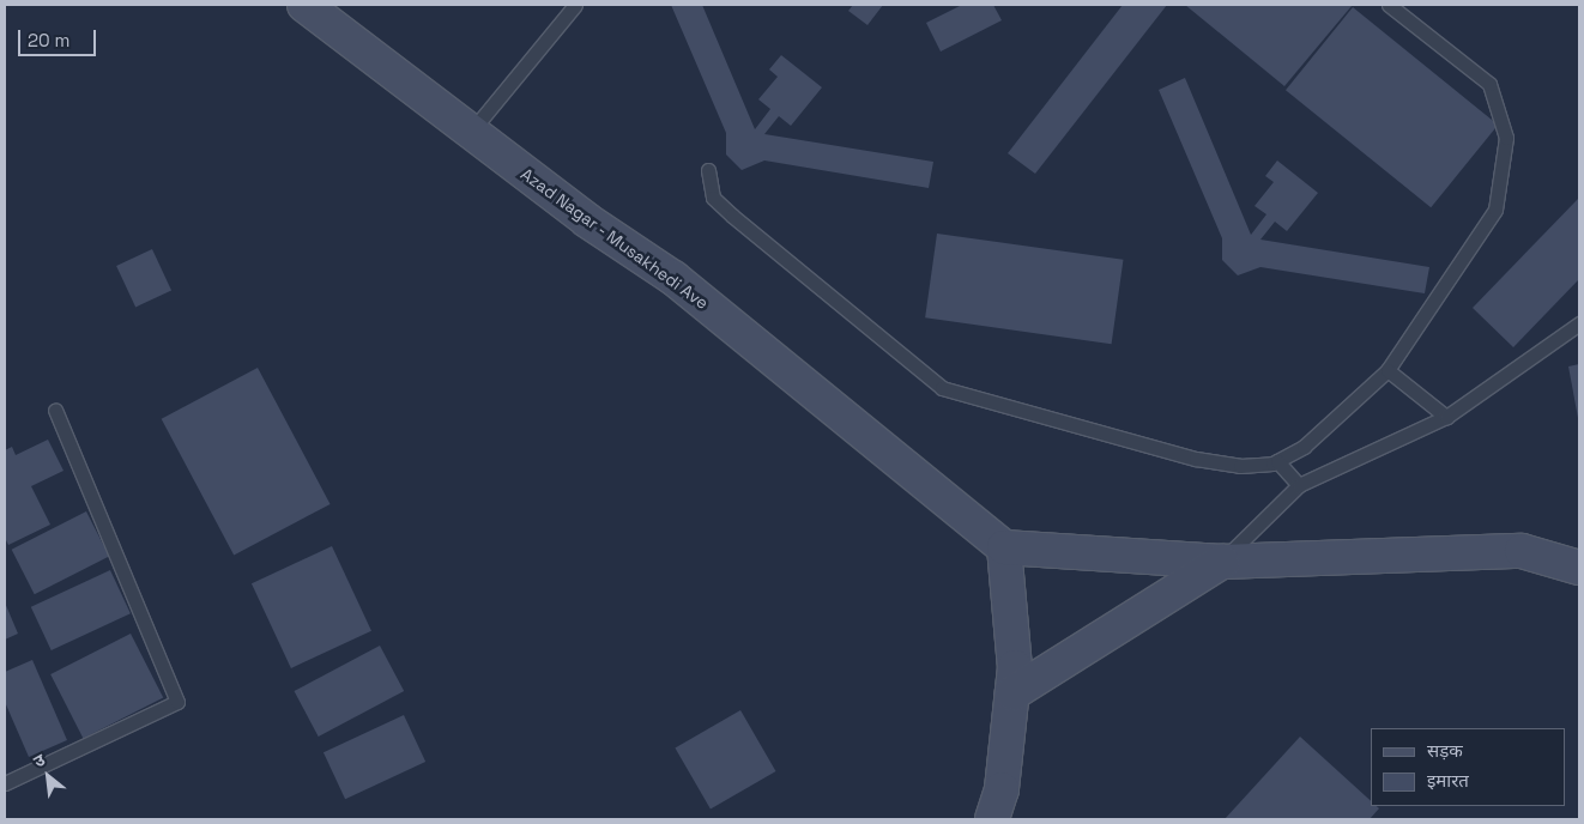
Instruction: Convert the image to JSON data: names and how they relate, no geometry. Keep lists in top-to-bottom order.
{
  "streets": {
    "street": ["Azad Nagar - Musakhedi Ave"]
  },
  "legend": ["सड़क", "इमारत"],
  "scale_bar": "20 m",
  "north": "top left"
}
